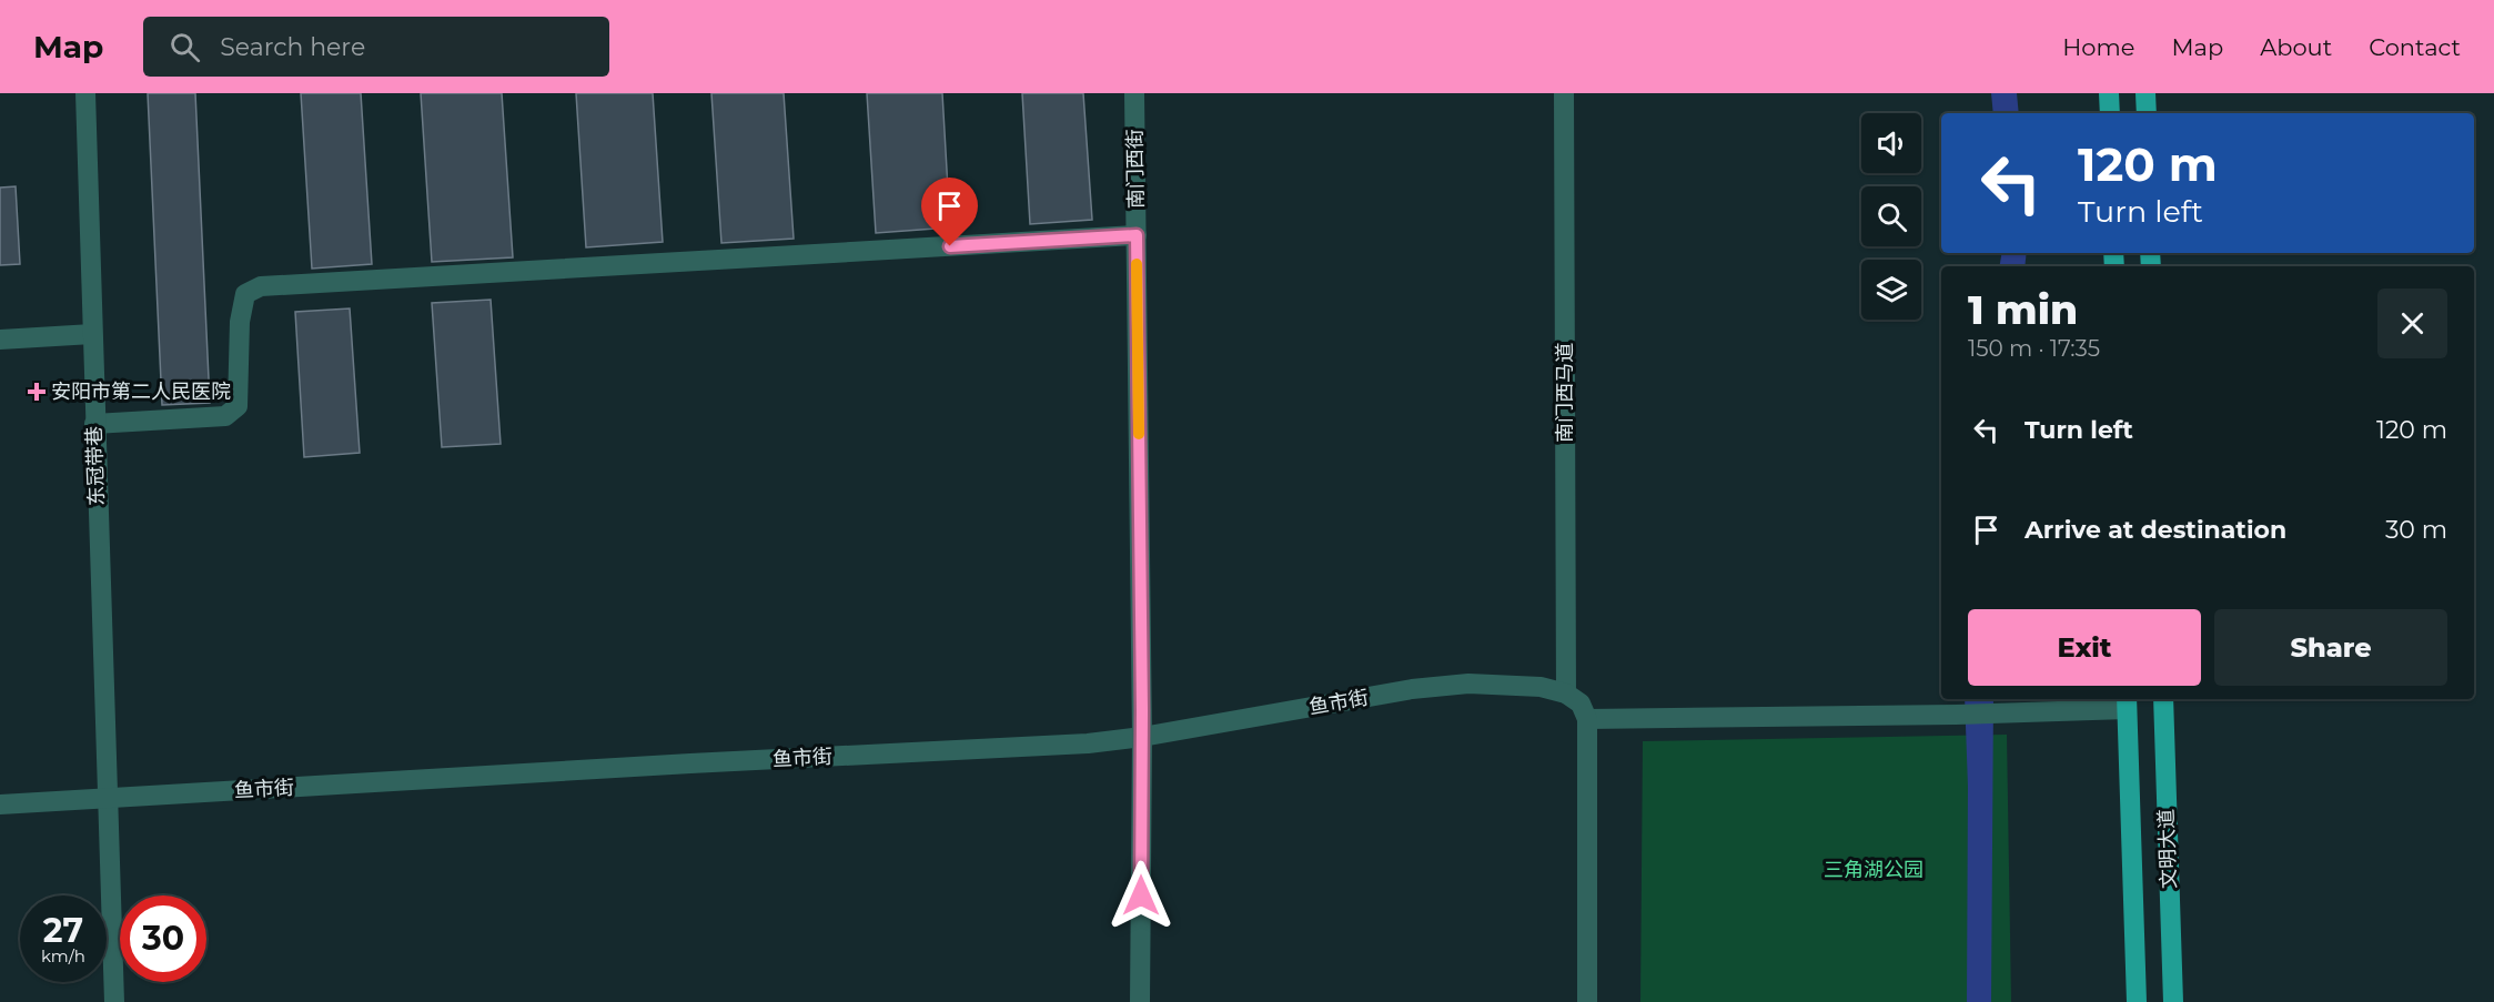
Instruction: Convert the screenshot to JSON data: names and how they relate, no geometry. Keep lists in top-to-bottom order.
{
  "streets": {
    "main road": ["文明大道"],
    "street": [
      "南门西街",
      "南门西马道",
      "东冠带巷",
      "鱼市街"
    ]
  },
  "crossings": [
    ["南门西街", "鱼市街"],
    ["南门西马道", "鱼市街"],
    ["东冠带巷", "鱼市街"]
  ],
  "parks": ["三角湖公园"],
  "places": {
    "health": ["安阳市第二人民医院"]
  },
  "page": {
    "header": "Map",
    "search": "Search here",
    "nav": [
      "Home",
      "Map",
      "About",
      "Contact"
    ],
    "turn": ["120 m", "Turn left"],
    "heading": ["1 min", "150 m · 17:35"],
    "list": [
      {
        "name": "Turn left",
        "value": "120 m"
      },
      {
        "name": "Arrive at destination",
        "value": "30 m"
      }
    ],
    "buttons": ["Exit", "Share"],
    "speed": "27 km/h",
    "limit": "30"
  }
}
